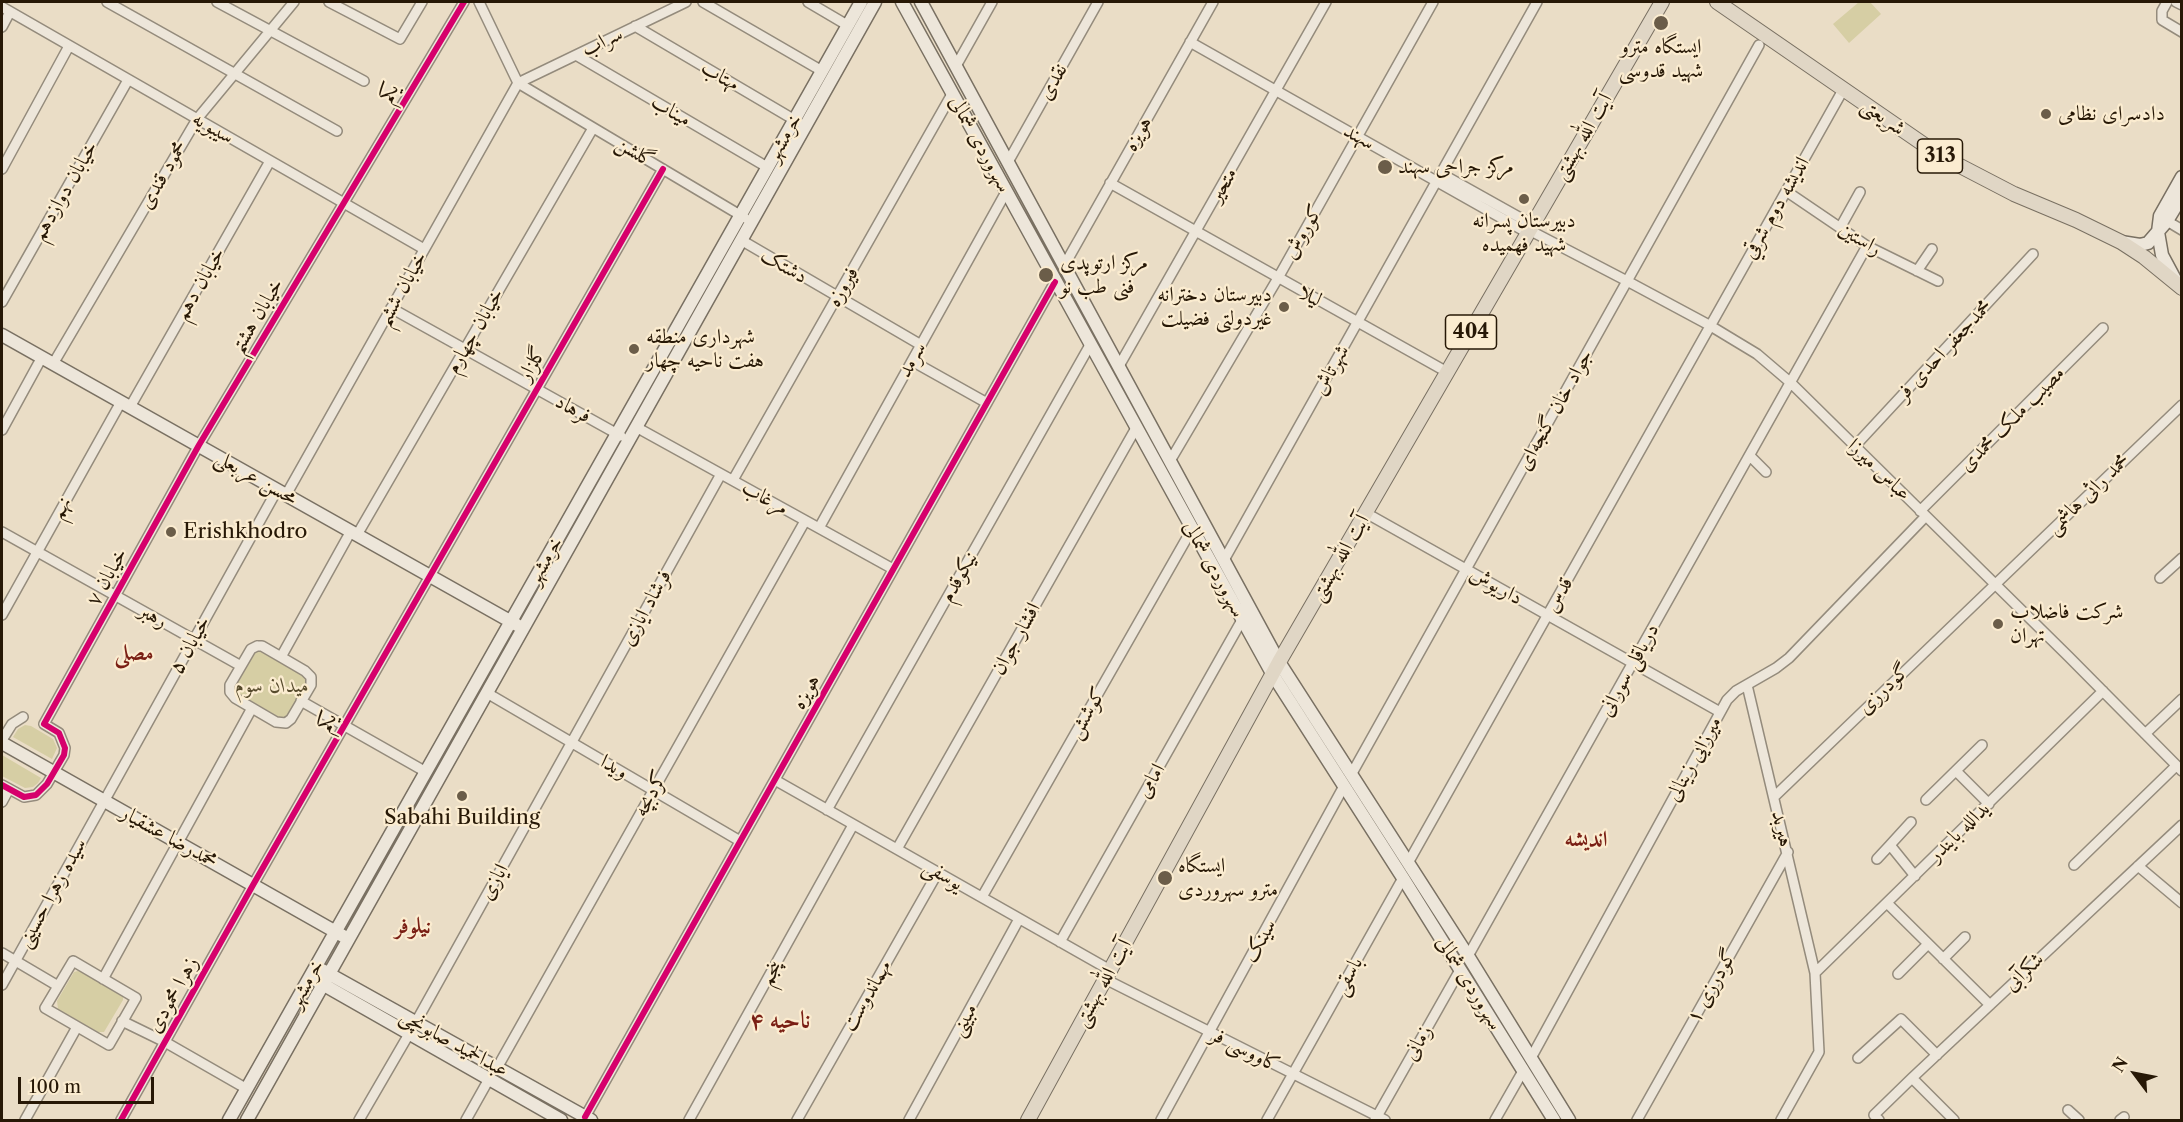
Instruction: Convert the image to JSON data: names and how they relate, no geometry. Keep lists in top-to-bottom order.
{
  "streets": {
    "main road": [
      "شریعتی",
      "آیت الله بهشتی",
      "خرمشهر",
      "سهروردی شمالی",
      "313",
      "404",
      "محسن عربعلی",
      "محمدرضا عشقیار",
      "عبدالحمید صابونچی"
    ],
    "street": [
      "سراب",
      "مهتاب",
      "نقدی",
      "یکم",
      "میناب",
      "سیبویه",
      "هویزه",
      "سهند",
      "گلشن",
      "محمود قندی",
      "متحیر",
      "خیابان دوازدهم",
      "انديشه دوم شرقي",
      "کوروش",
      "راستین",
      "دشتک",
      "خیابان دهم",
      "فیروزه",
      "خیابان ششم",
      "لیلا",
      "خیابان هشتم",
      "خیابان چهارم",
      "محمدجعفر احدی فر",
      "سرمد",
      "گلزار",
      "شهرتاش",
      "فرهاد",
      "جواد خان گنجه‌ای",
      "مصیب ملک محمدی",
      "عباس میرزا",
      "محمد راثی هاشمی",
      "مرغاب",
      "نهم",
      "خیابان ۷",
      "نیکوقدم",
      "داریوش",
      "قدس",
      "فرشاد ایازی",
      "رهبر",
      "افشار جوان",
      "خیابان ۵",
      "دریاقلی سورانی",
      "گودرزی",
      "کوشش",
      "میرزایی زینالی",
      "ویدا",
      "امامی",
      "کردبچه",
      "هیربد",
      "یدالله بایندر",
      "یوسفی",
      "ایازی",
      "سیده زهرا حسینی",
      "سینک",
      "شکرآبی",
      "پنجم",
      "باسقی",
      "گودرزی ۱",
      "زهرا محمودی",
      "مهماندوست",
      "مبینی",
      "زمانی",
      "کاووسی فر"
    ]
  },
  "crossings": [
    ["سراب", "مهتاب"],
    ["سراب", "میناب"],
    ["سراب", "گلشن"],
    ["سراب", "خیابان ششم"],
    ["مهتاب", "خرمشهر"],
    ["نقدی", "سهروردی شمالی"],
    ["یکم", "سیبویه"],
    ["یکم", "خیابان هشتم"],
    ["یکم", "گلزار"],
    ["یکم", "محسن عربعلی"],
    ["یکم", "محمدرضا عشقیار"],
    ["یکم", "زهرا محمودی"],
    ["میناب", "خرمشهر"],
    ["شریعتی", "انديشه دوم شرقي"],
    ["شریعتی", "جواد خان گنجه‌ای"],
    ["سیبویه", "محمود قندی"],
    ["سیبویه", "خیابان دوازدهم"],
    ["سیبویه", "خیابان دهم"],
    ["سیبویه", "خیابان ششم"],
    ["سیبویه", "خیابان هشتم"],
    ["هویزه", "سهند"],
    ["هویزه", "سهروردی شمالی"],
    ["هویزه", "لیلا"],
    ["هویزه", "مرغاب"],
    ["هویزه", "ویدا"],
    ["هویزه", "یوسفی"],
    ["هویزه", "عبدالحمید صابونچی"],
    ["سهند", "آیت الله بهشتی"],
    ["سهند", "متحیر"],
    ["سهند", "کوروش"],
    ["سهند", "شهرتاش"],
    ["سهند", "عباس میرزا"],
    ["آیت الله بهشتی", "سهروردی شمالی"],
    ["آیت الله بهشتی", "لیلا"],
    ["آیت الله بهشتی", "عباس میرزا"],
    ["آیت الله بهشتی", "داریوش"],
    ["آیت الله بهشتی", "یوسفی"],
    ["آیت الله بهشتی", "کاووسی فر"],
    ["خرمشهر", "گلشن"],
    ["خرمشهر", "دشتک"],
    ["خرمشهر", "فرهاد"],
    ["خرمشهر", "محسن عربعلی"],
    ["خرمشهر", "مرغاب"],
    ["خرمشهر", "ویدا"],
    ["خرمشهر", "محمدرضا عشقیار"],
    ["خرمشهر", "عبدالحمید صابونچی"],
    ["سهروردی شمالی", "متحیر"],
    ["سهروردی شمالی", "کوروش"],
    ["سهروردی شمالی", "فیروزه"],
    ["سهروردی شمالی", "سرمد"],
    ["سهروردی شمالی", "شهرتاش"],
    ["سهروردی شمالی", "جواد خان گنجه‌ای"],
    ["سهروردی شمالی", "نیکوقدم"],
    ["سهروردی شمالی", "قدس"],
    ["سهروردی شمالی", "افشار جوان"],
    ["سهروردی شمالی", "دریاقلی سورانی"],
    ["سهروردی شمالی", "کوشش"],
    ["سهروردی شمالی", "میرزایی زینالی"],
    ["سهروردی شمالی", "امامی"],
    ["سهروردی شمالی", "سینک"],
    ["سهروردی شمالی", "باسقی"],
    ["سهروردی شمالی", "زمانی"],
    ["گلشن", "خیابان ششم"],
    ["گلشن", "خیابان چهارم"],
    ["گلشن", "گلزار"],
    ["محمود قندی", "محسن عربعلی"],
    ["متحیر", "لیلا"],
    ["انديشه دوم شرقي", "راستین"],
    ["انديشه دوم شرقي", "عباس میرزا"],
    ["انديشه دوم شرقي", "قدس"],
    ["کوروش", "لیلا"],
    ["راستین", "دریاقلی سورانی"],
    ["دشتک", "فیروزه"],
    ["دشتک", "سرمد"],
    ["خیابان دهم", "محسن عربعلی"],
    ["خیابان دهم", "نهم"],
    ["فیروزه", "مرغاب"],
    ["خیابان ششم", "فرهاد"],
    ["خیابان ششم", "محسن عربعلی"],
    ["خیابان ششم", "خیابان ۵"],
    ["لیلا", "شهرتاش"],
    ["خیابان هشتم", "محسن عربعلی"],
    ["خیابان هشتم", "خیابان ۷"],
    ["خیابان چهارم", "فرهاد"],
    ["خیابان چهارم", "محسن عربعلی"],
    ["خیابان چهارم", "رهبر"],
    ["محمدجعفر احدی فر", "عباس میرزا"],
    ["سرمد", "مرغاب"],
    ["گلزار", "فرهاد"],
    ["گلزار", "محسن عربعلی"],
    ["جواد خان گنجه‌ای", "عباس میرزا"],
    ["جواد خان گنجه‌ای", "داریوش"],
    ["مصیب ملک محمدی", "عباس میرزا"],
    ["مصیب ملک محمدی", "میرزایی زینالی"],
    ["عباس میرزا", "محمد راثی هاشمی"],
    ["عباس میرزا", "قدس"],
    ["عباس میرزا", "دریاقلی سورانی"],
    ["عباس میرزا", "گودرزی"],
    ["عباس میرزا", "میرزایی زینالی"],
    ["عباس میرزا", "یدالله بایندر"],
    ["محسن عربعلی", "نهم"],
    ["محسن عربعلی", "خیابان ۷"],
    ["محسن عربعلی", "خیابان ۵"],
    ["محمد راثی هاشمی", "گودرزی"],
    ["مرغاب", "فرشاد ایازی"],
    ["مرغاب", "کردبچه"],
    ["نهم", "رهبر"],
    ["خیابان ۷", "رهبر"],
    ["خیابان ۷", "محمدرضا عشقیار"],
    ["نیکوقدم", "یوسفی"],
    ["داریوش", "قدس"],
    ["داریوش", "دریاقلی سورانی"],
    ["داریوش", "میرزایی زینالی"],
    ["فرشاد ایازی", "ویدا"],
    ["فرشاد ایازی", "ایازی"],
    ["رهبر", "خیابان ۵"],
    ["افشار جوان", "یوسفی"],
    ["خیابان ۵", "محمدرضا عشقیار"],
    ["خیابان ۵", "سیده زهرا حسینی"],
    ["گودرزی", "هیربد"],
    ["کوشش", "یوسفی"],
    ["میرزایی زینالی", "هیربد"],
    ["ویدا", "کردبچه"],
    ["ویدا", "ایازی"],
    ["امامی", "یوسفی"],
    ["کردبچه", "عبدالحمید صابونچی"],
    ["هیربد", "یدالله بایندر"],
    ["هیربد", "گودرزی ۱"],
    ["محمدرضا عشقیار", "سیده زهرا حسینی"],
    ["محمدرضا عشقیار", "زهرا محمودی"],
    ["یوسفی", "پنجم"],
    ["یوسفی", "مهماندوست"],
    ["یوسفی", "مبینی"],
    ["یوسفی", "کاووسی فر"],
    ["ایازی", "عبدالحمید صابونچی"],
    ["سینک", "کاووسی فر"],
    ["باسقی", "کاووسی فر"],
    ["زمانی", "کاووسی فر"]
  ],
  "districts": [
    "مصلی",
    "اندیشه",
    "نیلوفر",
    "ناحیه ۴"
  ],
  "parks": ["میدان سوم"],
  "places": [
    "ایستگاه مترو شهید قدوسی",
    "دادسرای نظامی",
    "مرکز جراحی سهند",
    "دبیرستان پسرانه شهید فهمیده",
    "مرکز ارتوپدی فنی طب نو",
    "دبيرستان دخترانه غیردولتی فضیلت",
    "شهرداری منطقه هفت ناحیه چهار",
    "Erishkhodro",
    "شرکت فاضلاب تهران",
    "Sabahi Building",
    "ایستگاه مترو سهروردی"
  ],
  "scale_bar": "100 m",
  "north": "top left"
}
